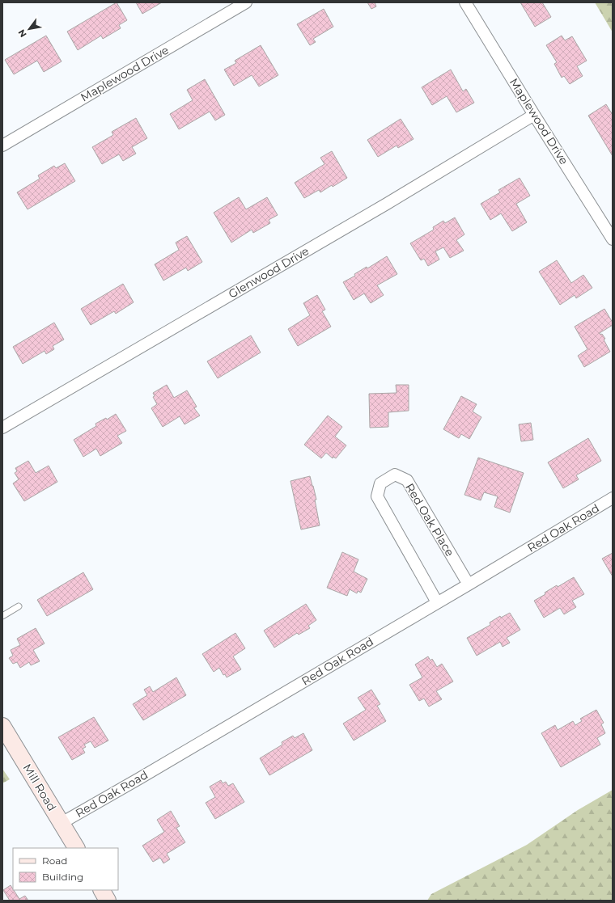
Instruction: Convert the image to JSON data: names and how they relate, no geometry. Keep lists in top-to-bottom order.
{
  "streets": {
    "street": [
      "Maplewood Drive",
      "Glenwood Drive",
      "Red Oak Place",
      "Red Oak Road",
      "Mill Road"
    ]
  },
  "crossings": [
    ["Maplewood Drive", "Glenwood Drive"],
    ["Red Oak Place", "Red Oak Road"],
    ["Red Oak Road", "Mill Road"]
  ],
  "legend": ["Road", "Building"],
  "north": "bottom left"
}
